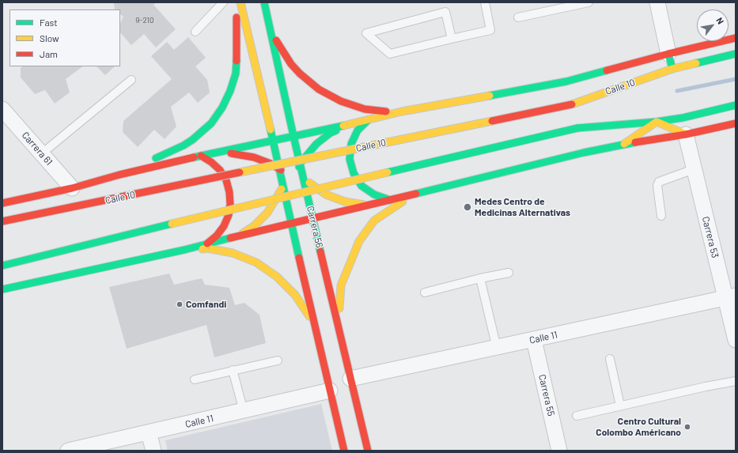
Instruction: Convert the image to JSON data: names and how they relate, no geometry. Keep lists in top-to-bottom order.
{
  "streets": {
    "street": [
      "Calle 10",
      "Carrera 61",
      "Carrera 56",
      "Carrera 53",
      "Calle 11",
      "Carrera 55"
    ]
  },
  "crossings": [
    ["Calle 10", "Carrera 61"],
    ["Calle 10", "Carrera 56"],
    ["Carrera 56", "Calle 11"],
    ["Carrera 53", "Calle 11"],
    ["Calle 11", "Carrera 55"]
  ],
  "places": ["Medes Centro de Medicinas Alternativas", "Comfandi", "Centro Cultural Colombo Américano"],
  "house_numbers": ["9-210"],
  "legend": ["Fast", "Slow", "Jam"],
  "north": "top right"
}
